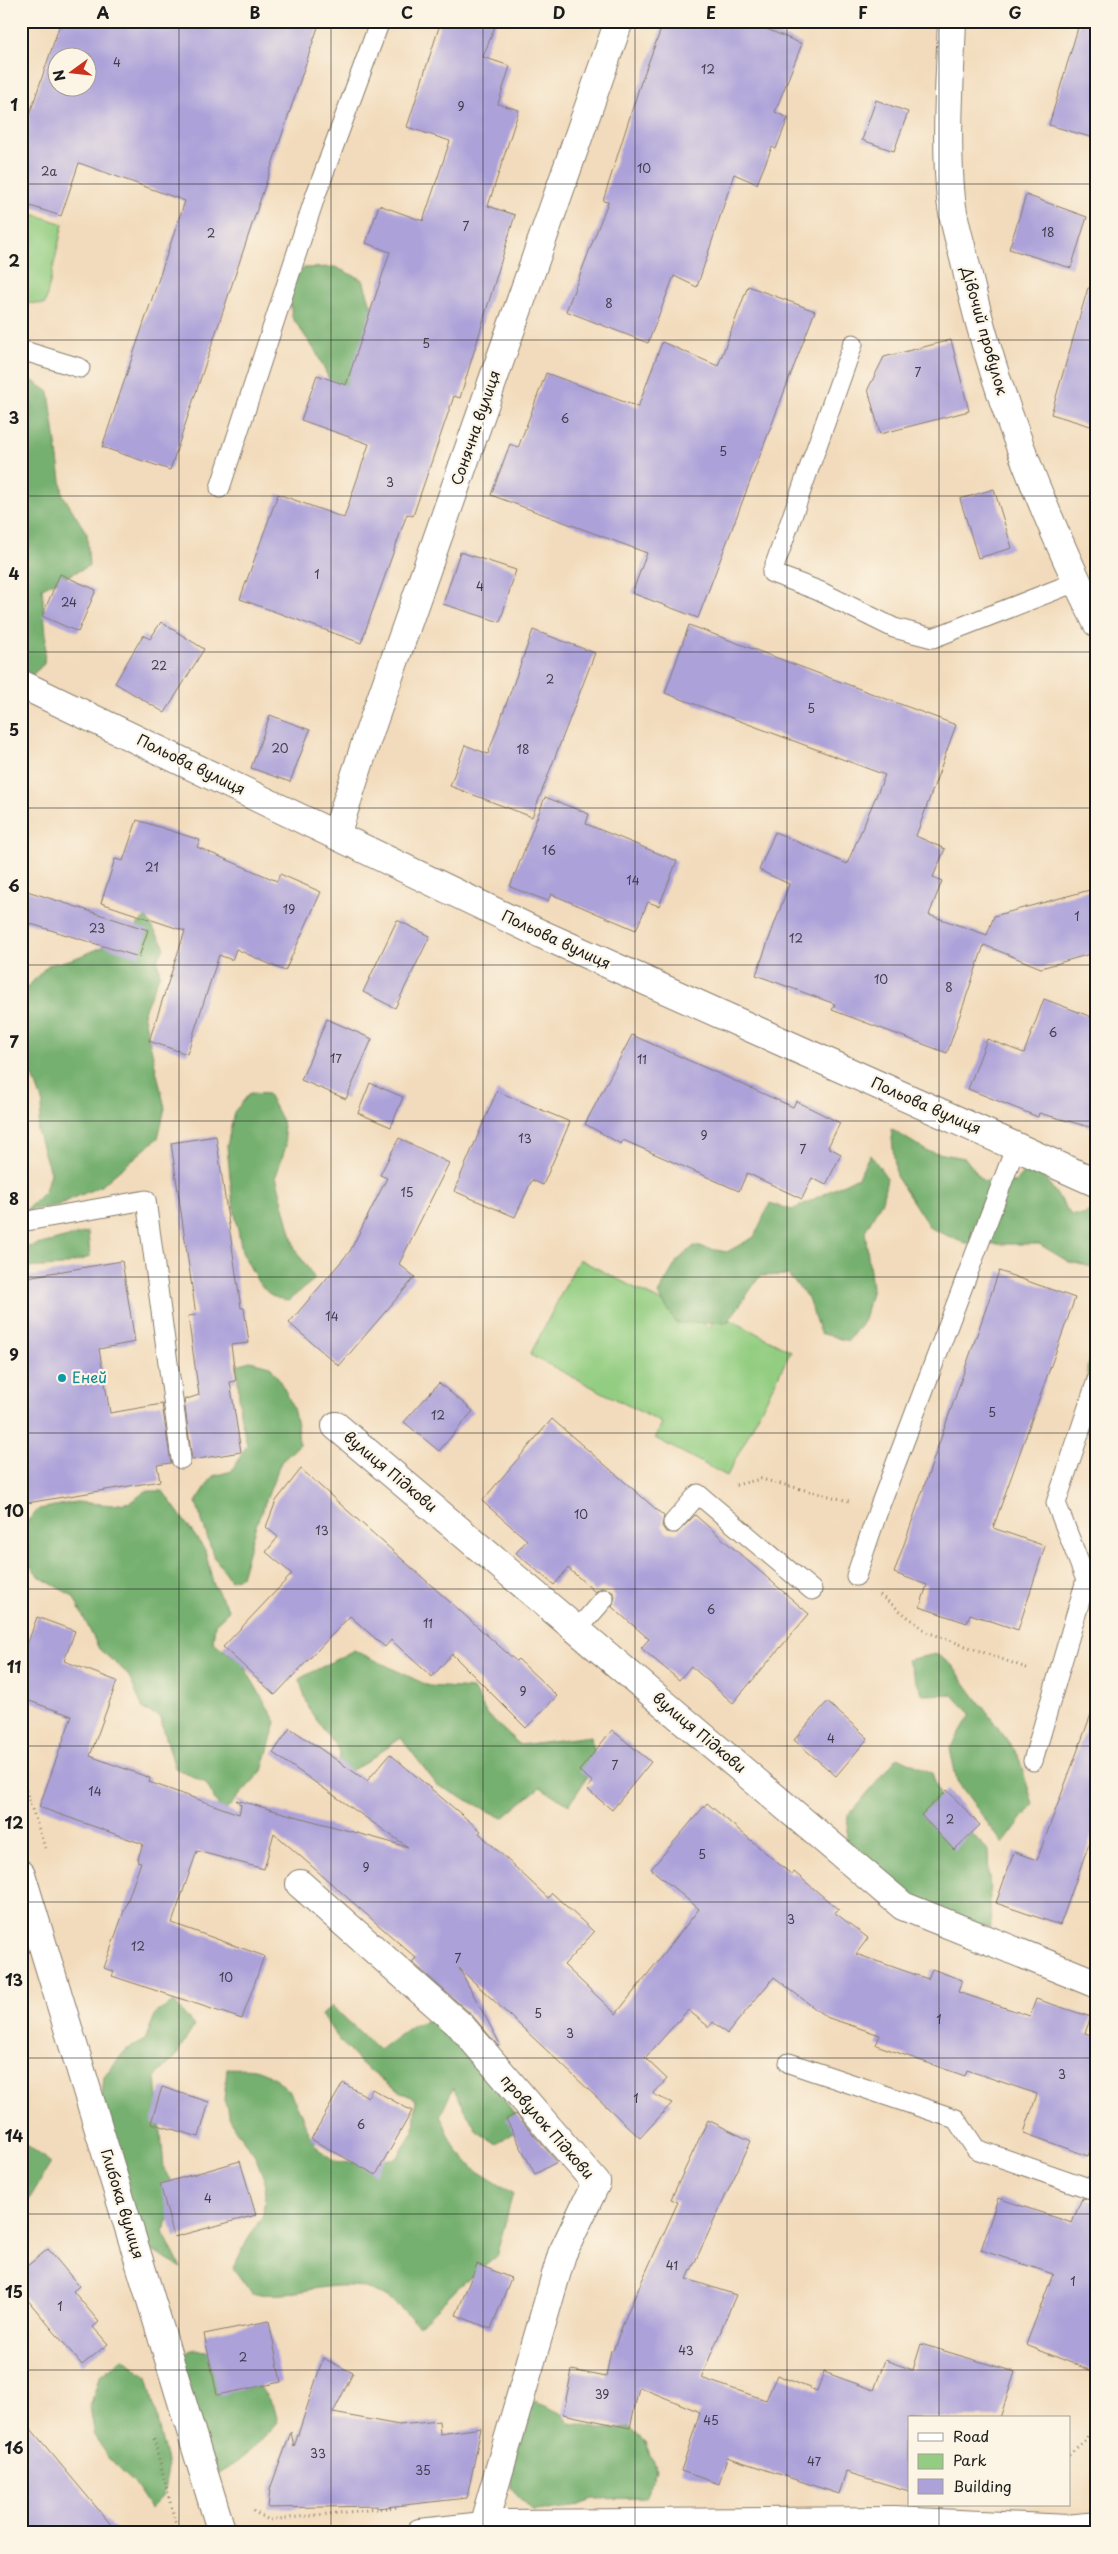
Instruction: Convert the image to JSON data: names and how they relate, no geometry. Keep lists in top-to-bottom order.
{
  "streets": {
    "street": [
      "Дівочий провулок",
      "Сонячна вулиця",
      "Польова вулиця",
      "вулиця Підкови",
      "провулок Підкови",
      "Глибока вулиця"
    ]
  },
  "crossings": [
    ["Сонячна вулиця", "Польова вулиця"]
  ],
  "places": ["Еней"],
  "house_numbers": [
    "4",
    "12",
    "9",
    "10",
    "2а",
    "7",
    "18",
    "2",
    "8",
    "5",
    "7",
    "6",
    "5",
    "3",
    "1",
    "4",
    "24",
    "22",
    "2",
    "5",
    "20",
    "18",
    "16",
    "21",
    "14",
    "19",
    "1",
    "23",
    "12",
    "10",
    "8",
    "6",
    "17",
    "11",
    "9",
    "13",
    "7",
    "15",
    "14",
    "5",
    "12",
    "10",
    "13",
    "6",
    "11",
    "9",
    "4",
    "7",
    "14",
    "2",
    "5",
    "9",
    "3",
    "12",
    "7",
    "10",
    "5",
    "1",
    "3",
    "3",
    "1",
    "6",
    "4",
    "41",
    "1",
    "1",
    "43",
    "2",
    "39",
    "45",
    "33",
    "47",
    "35"
  ],
  "legend": ["Road", "Park", "Building"],
  "north": "left",
  "grid": {
    "columns": [
      "A",
      "B",
      "C",
      "D",
      "E",
      "F",
      "G"
    ],
    "rows": [
      "1",
      "2",
      "3",
      "4",
      "5",
      "6",
      "7",
      "8",
      "9",
      "10",
      "11",
      "12",
      "13",
      "14",
      "15",
      "16"
    ]
  }
}
